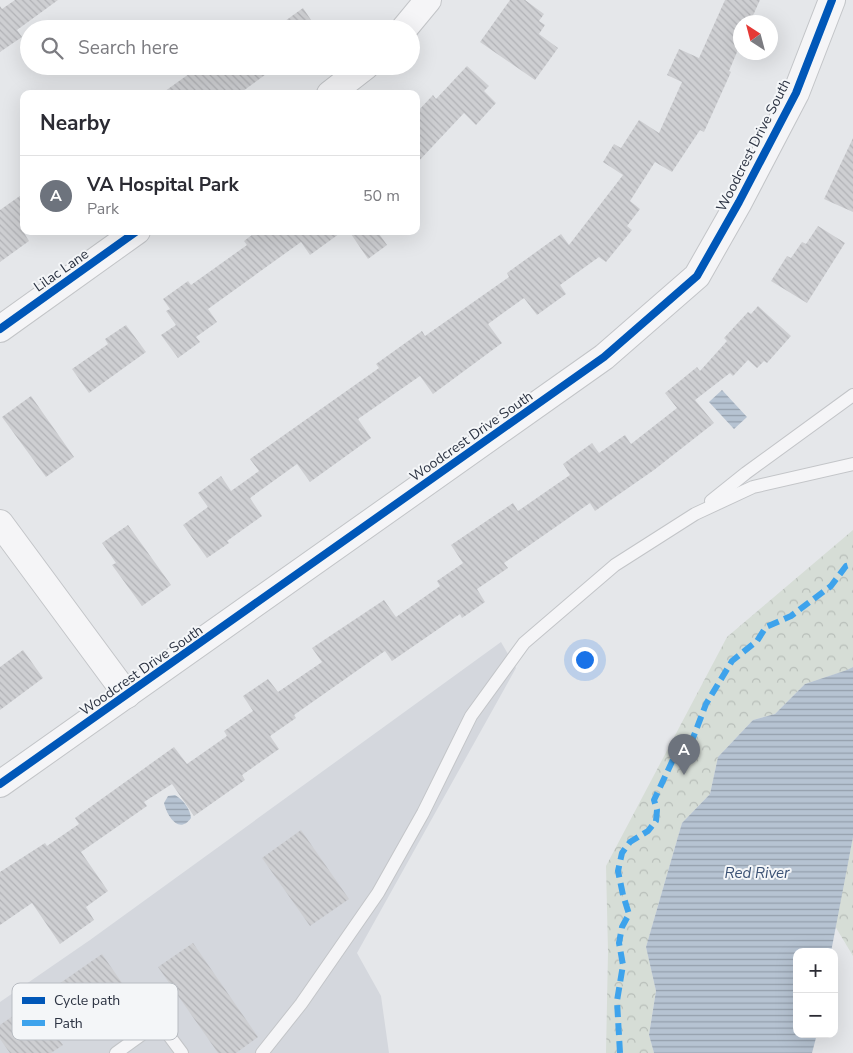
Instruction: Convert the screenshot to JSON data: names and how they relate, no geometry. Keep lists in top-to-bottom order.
{
  "streets": {
    "street": ["Woodcrest Drive South", "Lilac Lane"]
  },
  "water": ["Red River"],
  "legend": ["Cycle path", "Path"],
  "north": "top left",
  "page": {
    "search": "Search here",
    "heading": "Nearby",
    "list": [
      {
        "mark": "A",
        "name": "VA Hospital Park",
        "note": "Park",
        "value": "50 m"
      }
    ],
    "pins": "A",
    "map_buttons": ["+", "−"]
  }
}
